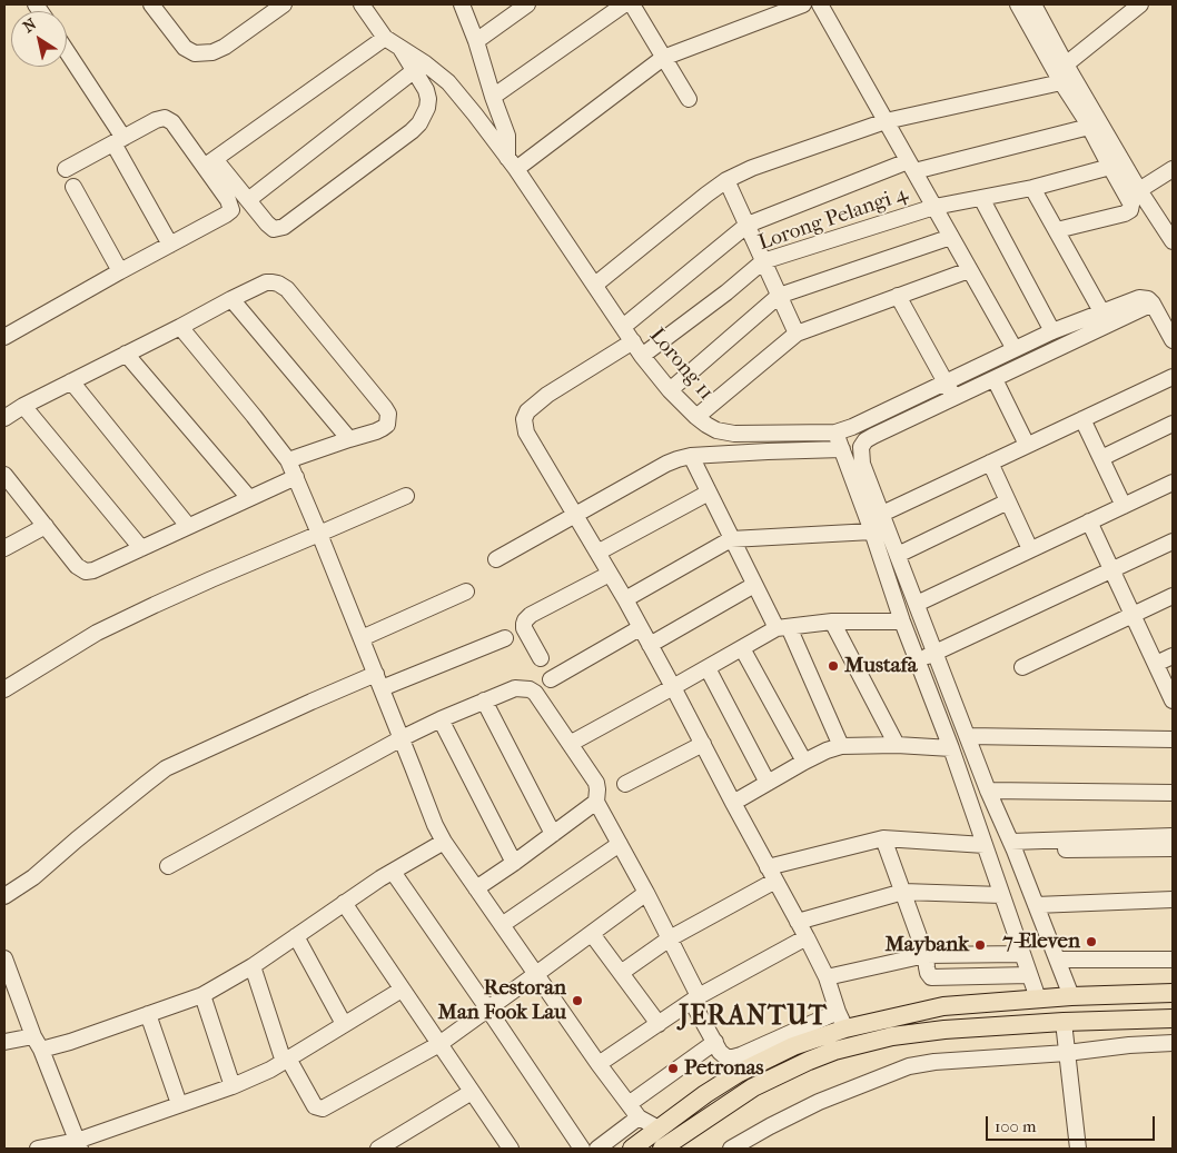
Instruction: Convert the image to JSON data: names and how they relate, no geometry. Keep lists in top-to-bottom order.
{
  "streets": {
    "street": ["Lorong Pelangi 4", "Lorong 11"]
  },
  "crossings": [
    ["Lorong Pelangi 4", "Lorong 11"]
  ],
  "districts": ["JERANTUT"],
  "places": [
    "Mustafa",
    "7-Eleven",
    "Maybank",
    "Restoran Man Fook Lau",
    "Petronas"
  ],
  "scale_bar": "100 m",
  "north": "top left"
}
